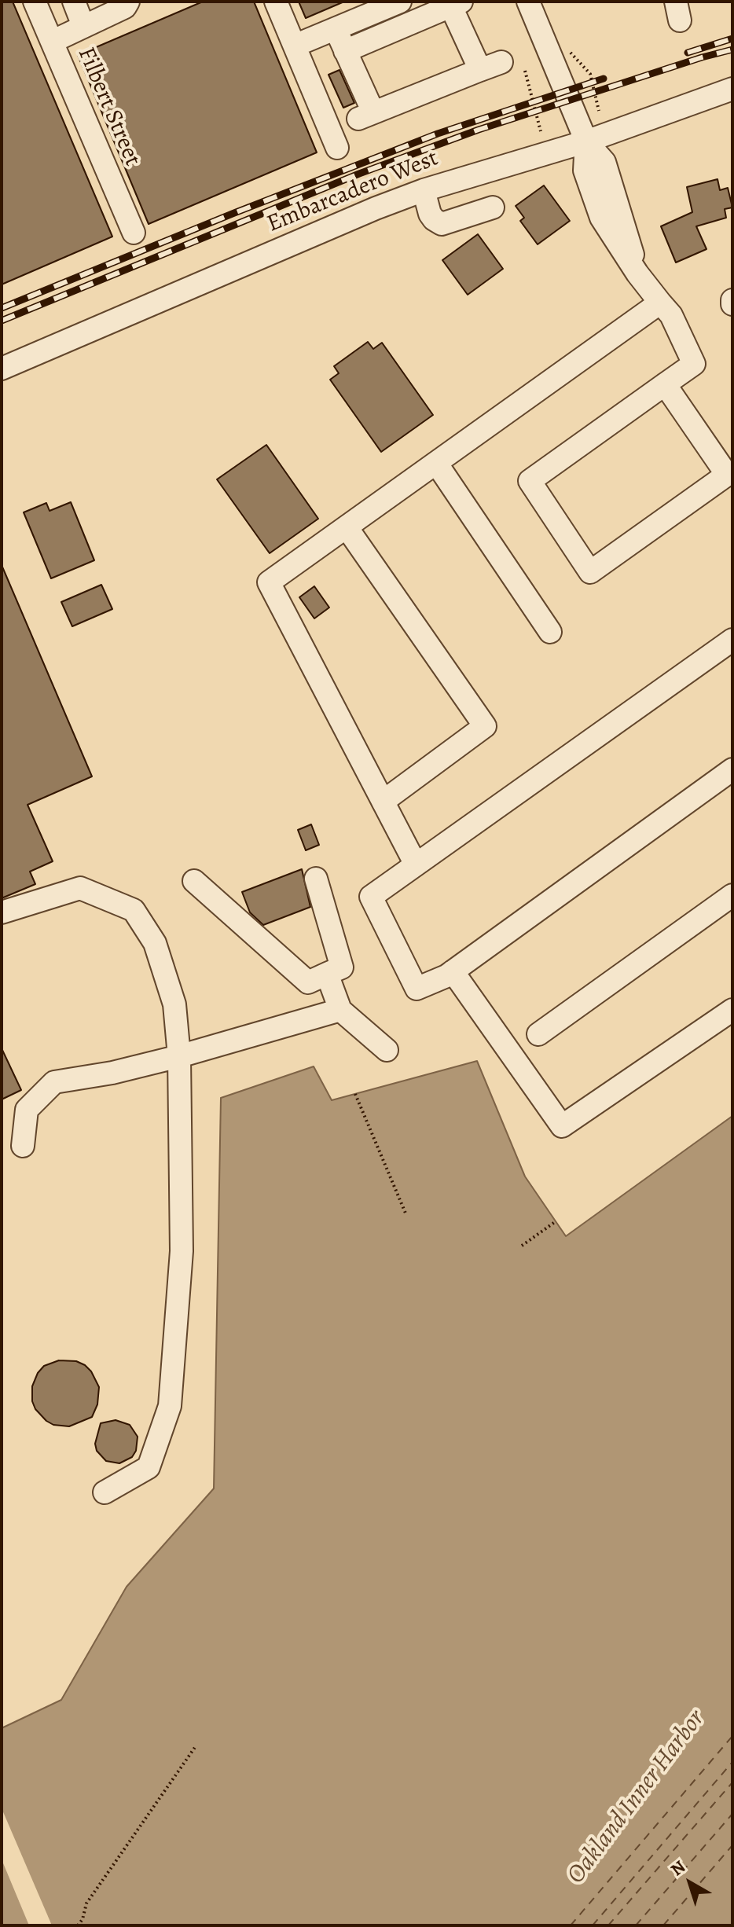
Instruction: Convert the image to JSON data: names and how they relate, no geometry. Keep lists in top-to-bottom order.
{
  "streets": {
    "street": ["Filbert Street", "Embarcadero West"]
  },
  "water": ["Oakland Inner Harbor"],
  "north": "top left"
}
